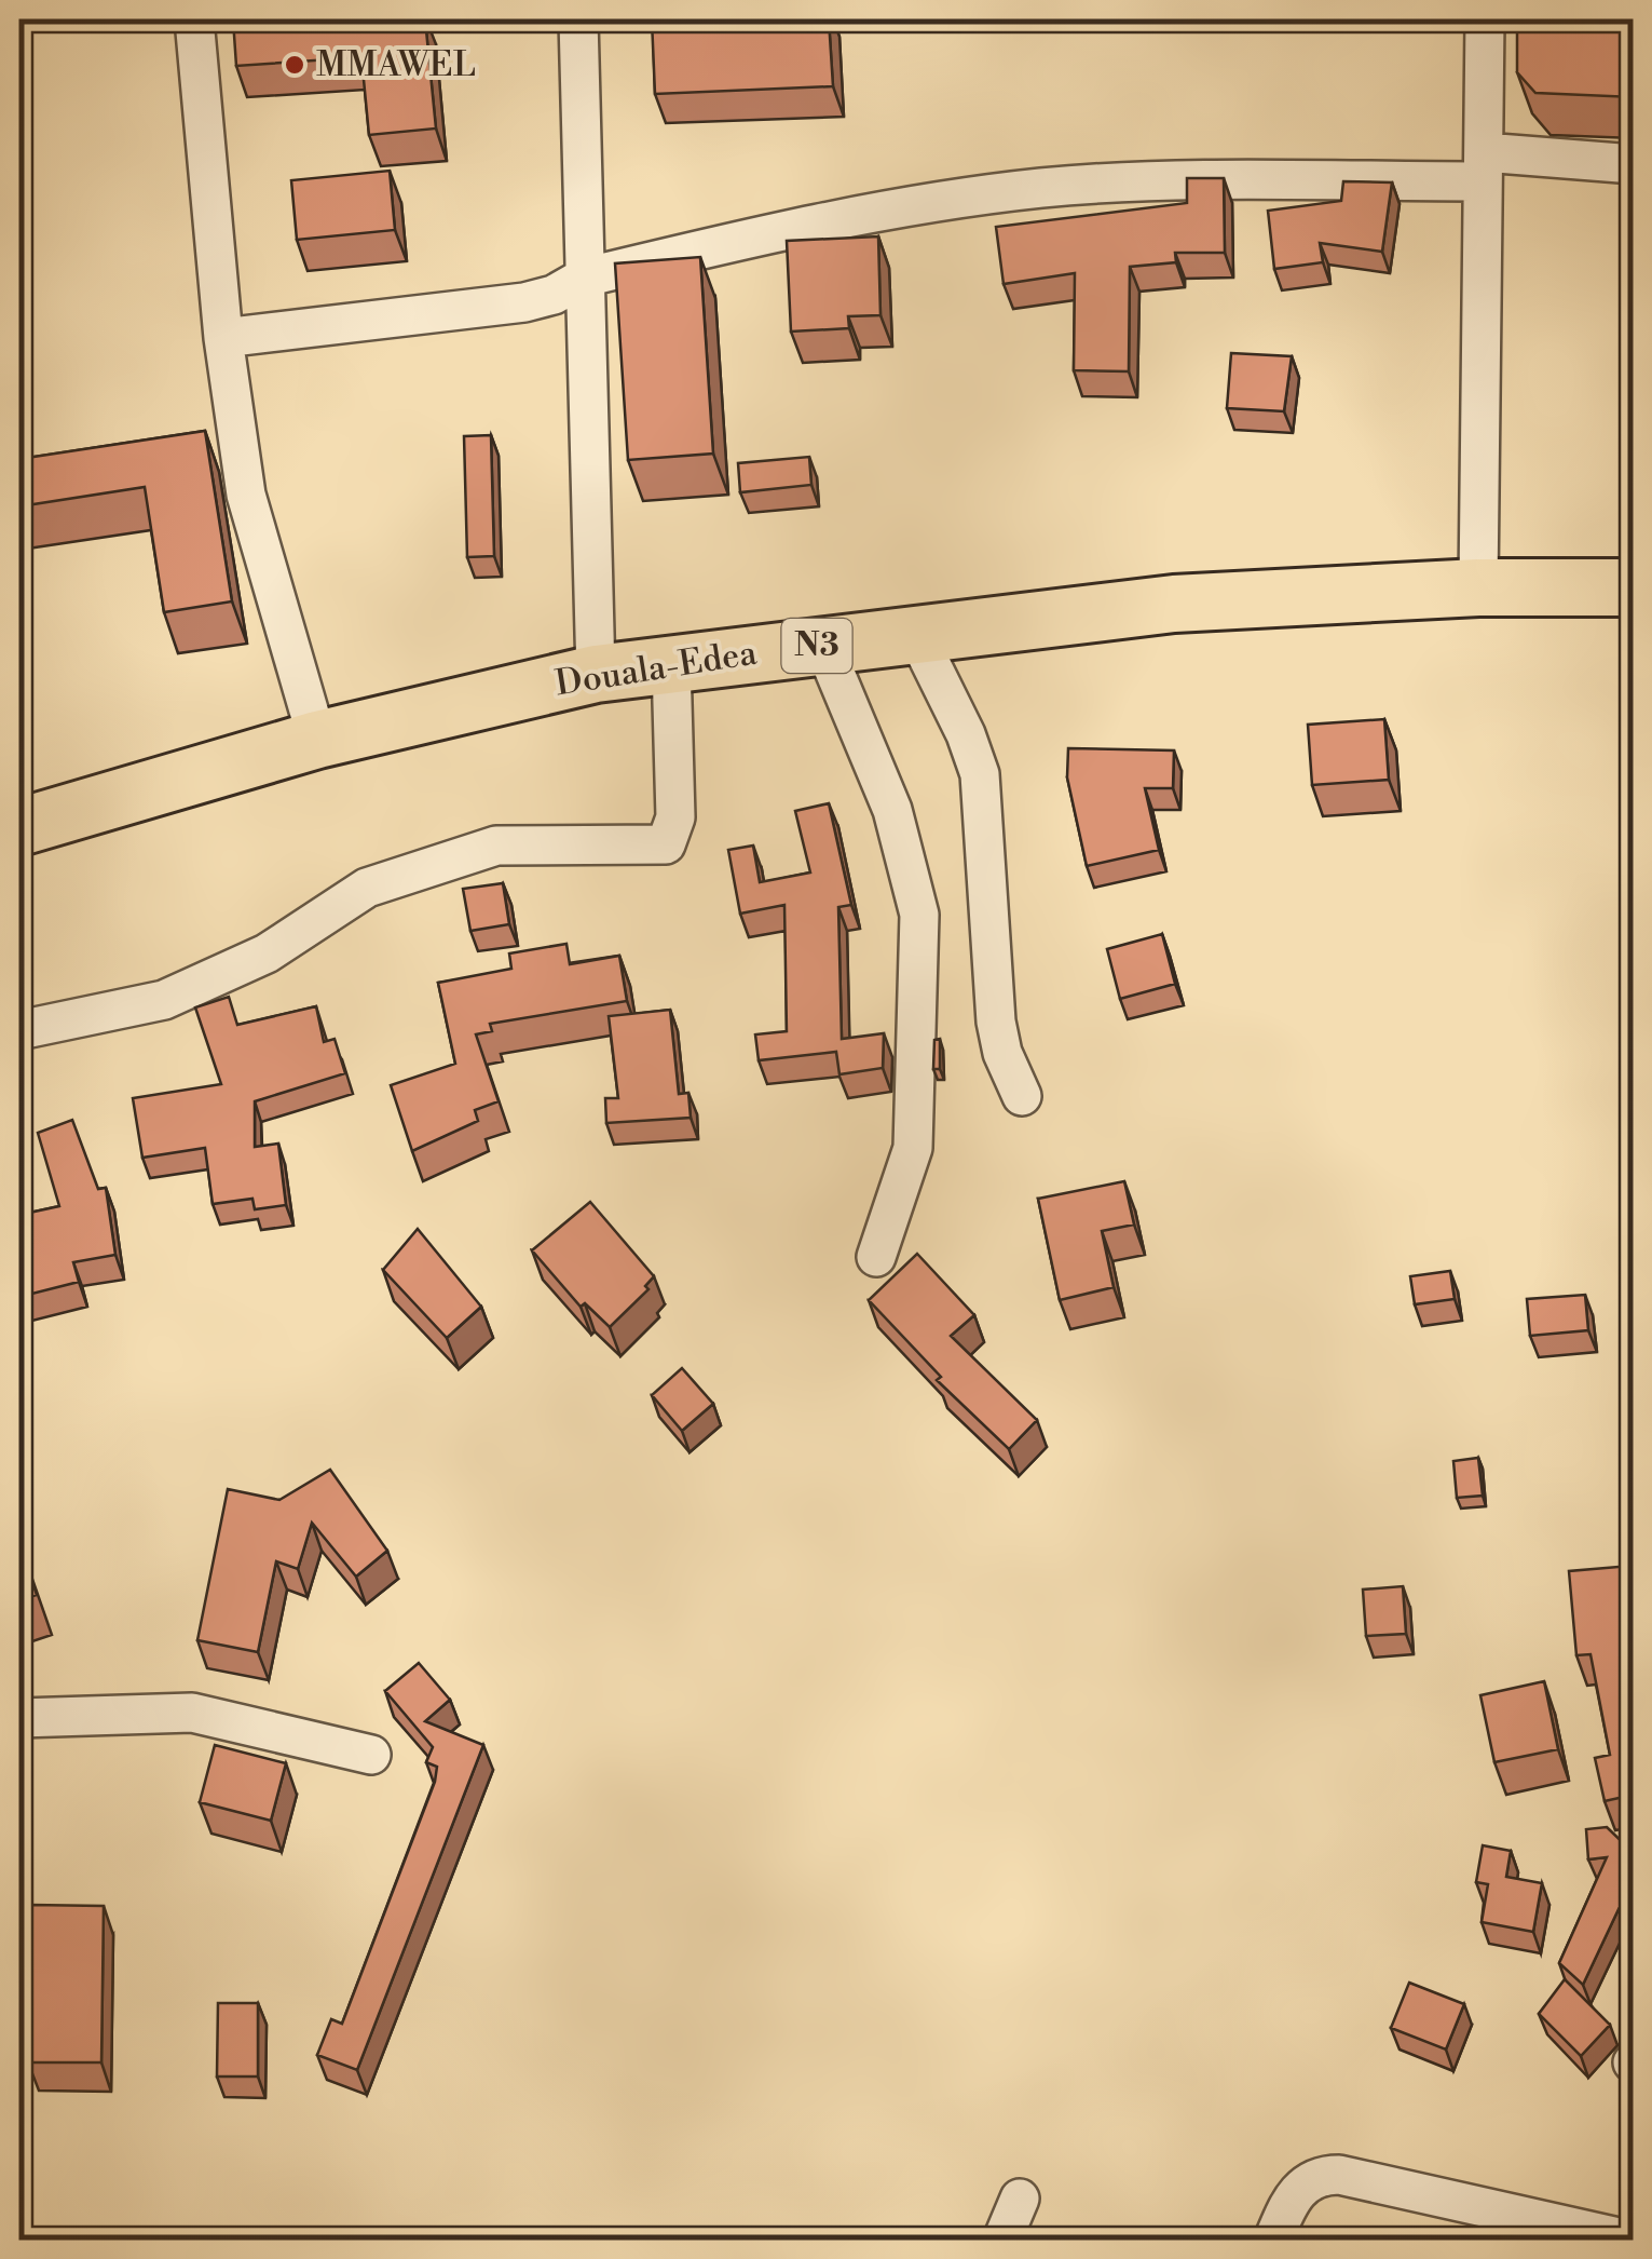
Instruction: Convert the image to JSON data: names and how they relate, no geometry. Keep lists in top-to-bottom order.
{
  "streets": {
    "highway": ["N3", "Douala-Edea"]
  },
  "places": ["MMAWEL"]
}
